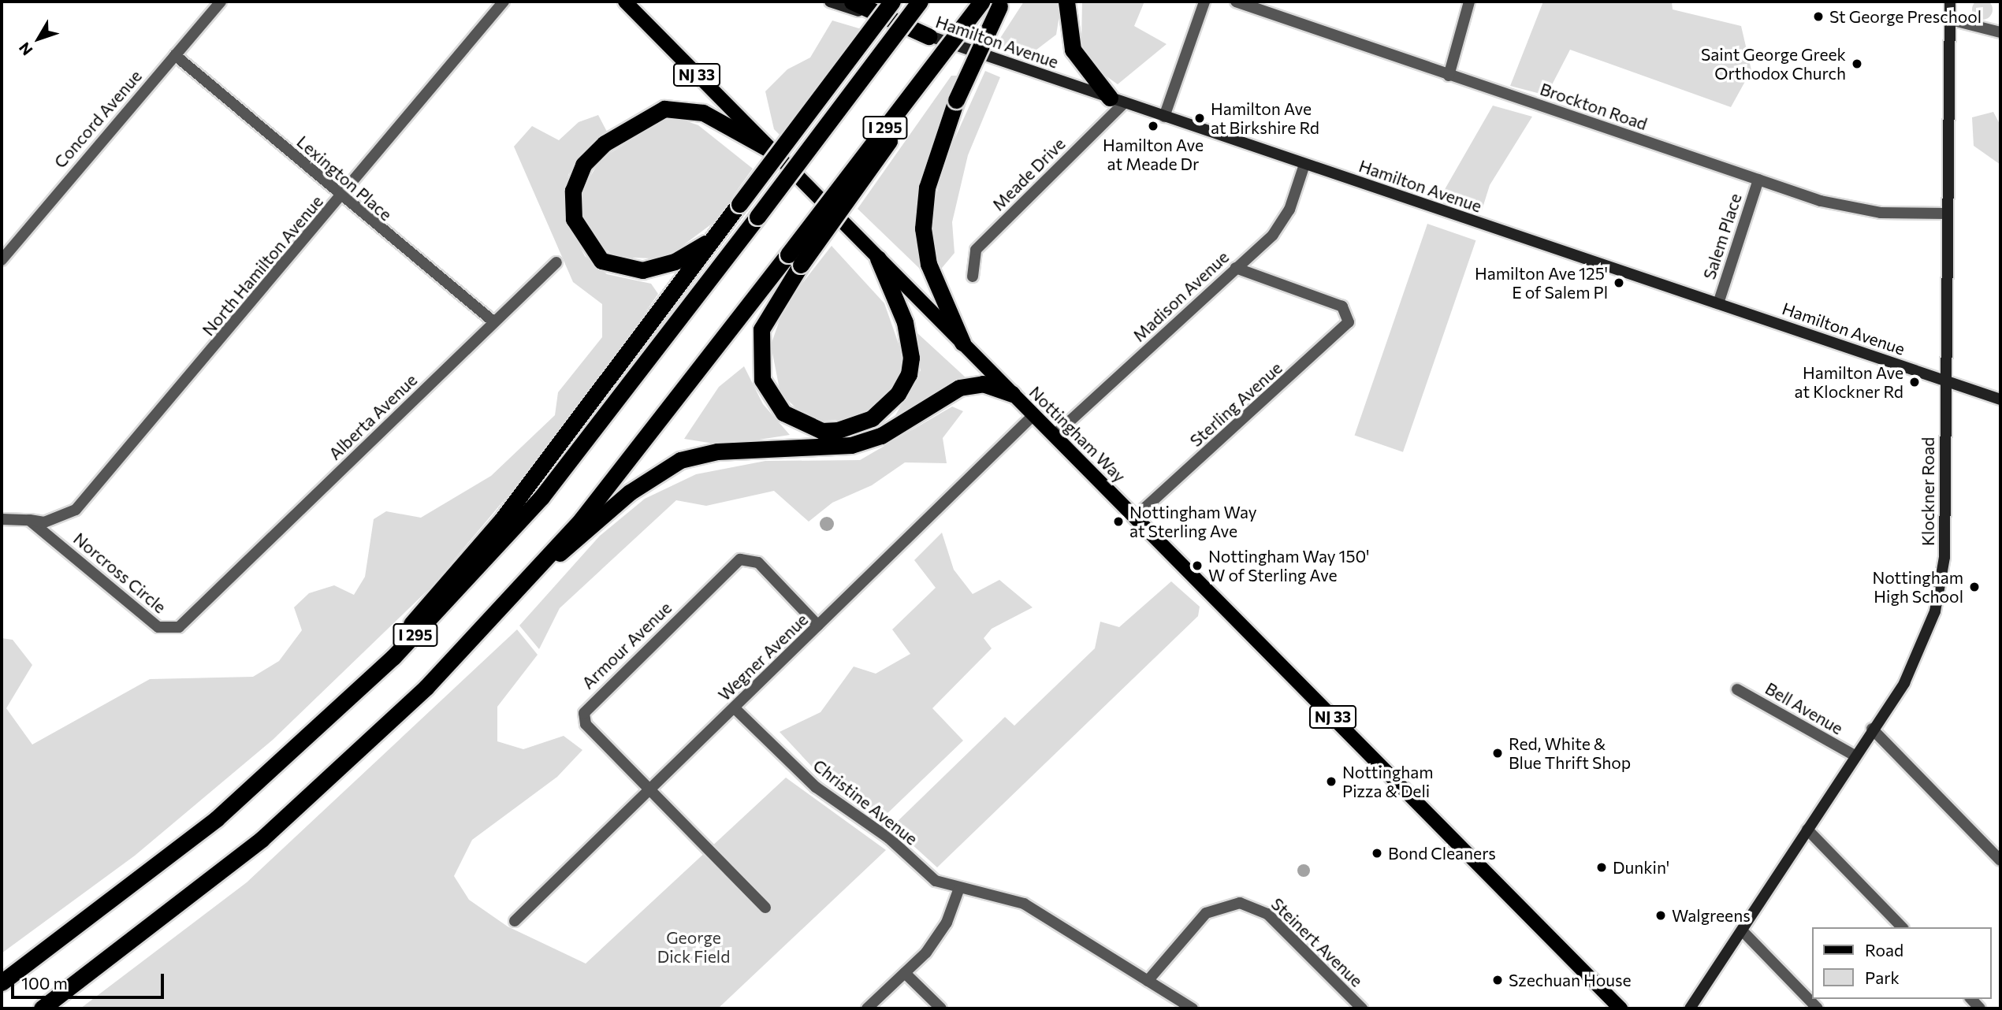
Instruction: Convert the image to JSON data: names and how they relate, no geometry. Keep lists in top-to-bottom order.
{
  "streets": {
    "highway": ["I 295"],
    "main road": [
      "Hamilton Avenue",
      "NJ 33",
      "Nottingham Way",
      "Klockner Road"
    ],
    "street": [
      "Brockton Road",
      "Concord Avenue",
      "Meade Drive",
      "Lexington Place",
      "Salem Place",
      "North Hamilton Avenue",
      "Madison Avenue",
      "Sterling Avenue",
      "Alberta Avenue",
      "Norcross Circle",
      "Armour Avenue",
      "Wegner Avenue",
      "Bell Avenue",
      "Christine Avenue",
      "Steinert Avenue"
    ]
  },
  "crossings": [
    ["Hamilton Avenue", "Meade Drive"],
    ["Hamilton Avenue", "Salem Place"],
    ["Hamilton Avenue", "Madison Avenue"],
    ["Hamilton Avenue", "Klockner Road"],
    ["Brockton Road", "Salem Place"],
    ["Brockton Road", "Klockner Road"],
    ["Concord Avenue", "Lexington Place"],
    ["Lexington Place", "North Hamilton Avenue"],
    ["Lexington Place", "Alberta Avenue"],
    ["North Hamilton Avenue", "Norcross Circle"],
    ["Madison Avenue", "Sterling Avenue"],
    ["Madison Avenue", "Nottingham Way"],
    ["Sterling Avenue", "Nottingham Way"],
    ["Alberta Avenue", "Norcross Circle"],
    ["Nottingham Way", "Wegner Avenue"],
    ["Klockner Road", "Bell Avenue"],
    ["Armour Avenue", "Wegner Avenue"],
    ["Wegner Avenue", "Christine Avenue"],
    ["Christine Avenue", "Steinert Avenue"]
  ],
  "parks": ["George Dick Field"],
  "places": [
    "St George Preschool",
    "Saint George Greek Orthodox Church",
    "Hamilton Ave at Birkshire Rd",
    "Hamilton Ave at Meade Dr",
    "Hamilton Ave 125' E of Salem Pl",
    "Hamilton Ave at Klockner Rd",
    "Nottingham Way at Sterling Ave",
    "Nottingham Way 150' W of Sterling Ave",
    "Nottingham High School",
    "Red, White & Blue Thrift Shop",
    "Nottingham Pizza & Deli",
    "Bond Cleaners",
    "Dunkin'",
    "Walgreens",
    "Szechuan House"
  ],
  "legend": ["Road", "Park"],
  "scale_bar": "100 m",
  "north": "bottom left"
}
